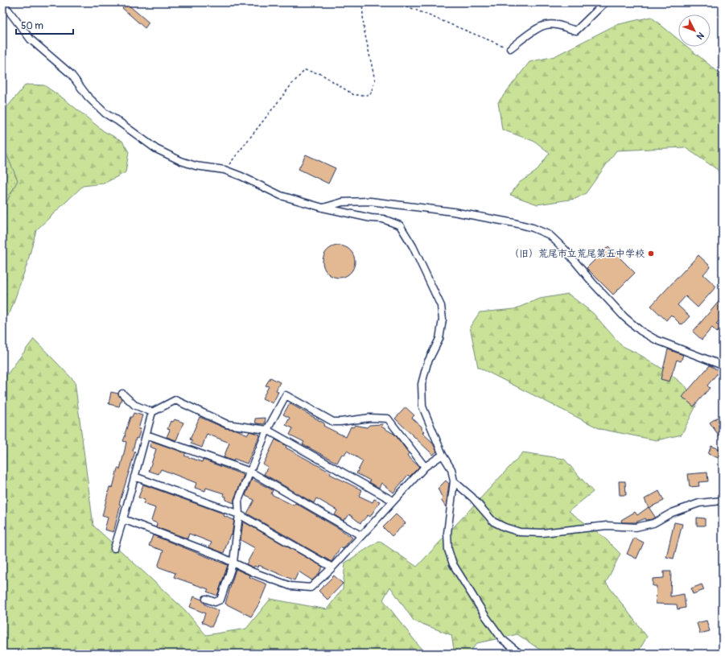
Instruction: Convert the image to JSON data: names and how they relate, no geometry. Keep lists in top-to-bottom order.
{
  "places": ["（旧）荒尾市立荒尾第五中学校"],
  "scale_bar": "50 m",
  "north": "bottom right"
}
